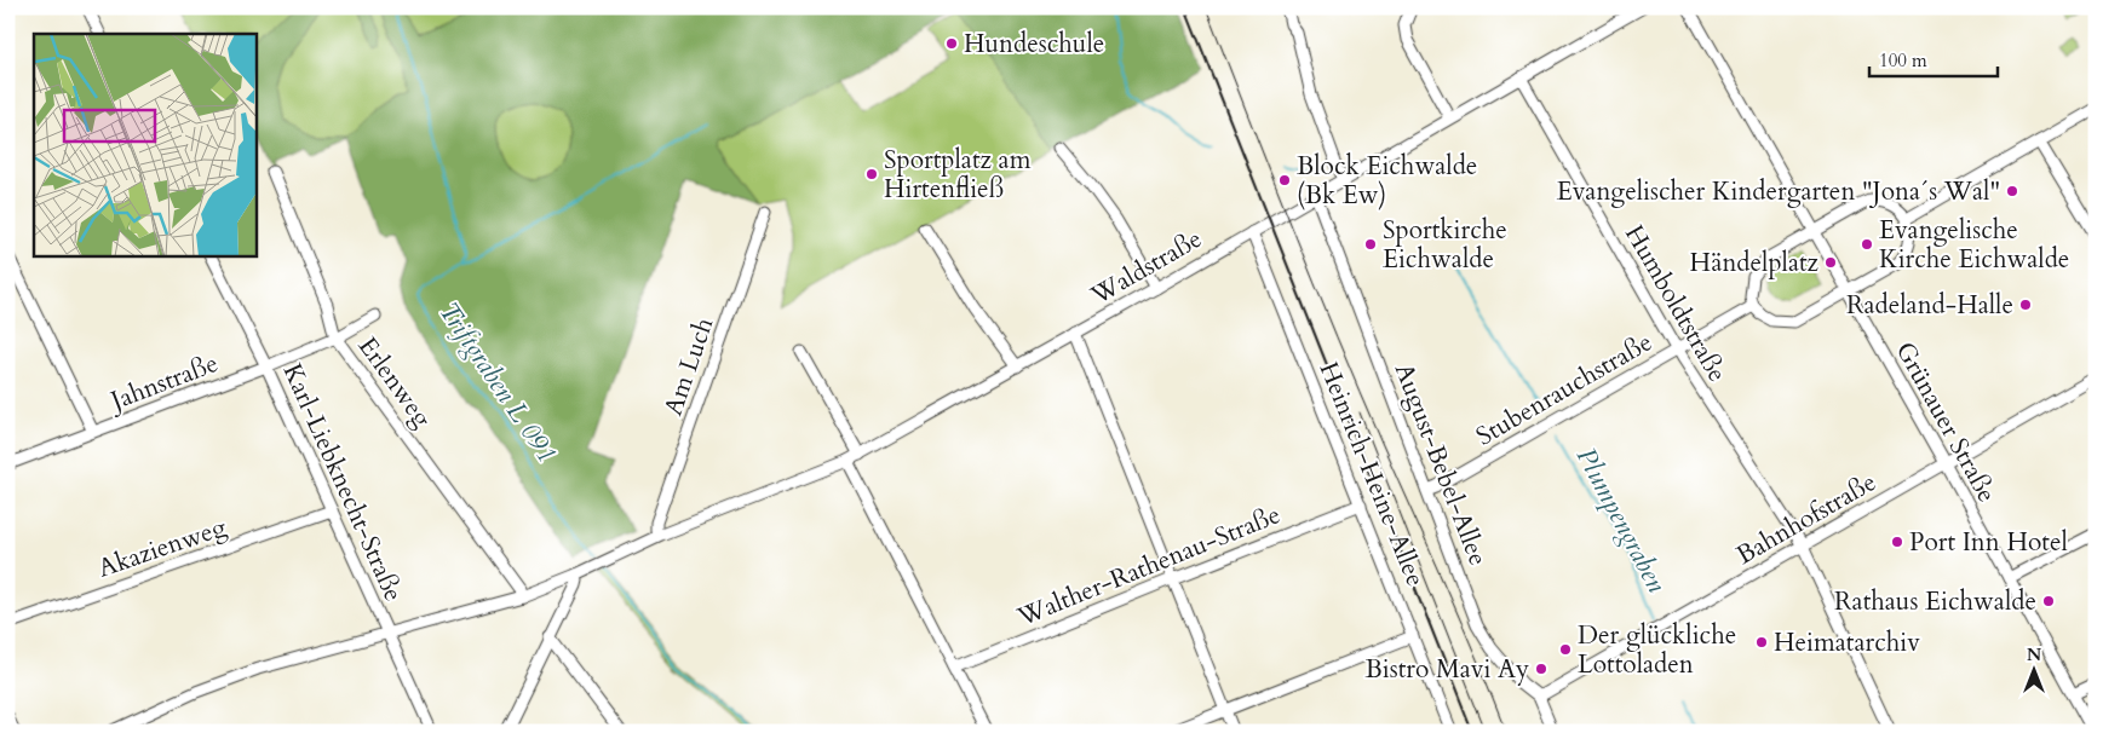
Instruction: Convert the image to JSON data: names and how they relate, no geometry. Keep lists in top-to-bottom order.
{
  "streets": {
    "street": [
      "Waldstraße",
      "Humboldtstraße",
      "Am Luch",
      "Jahnstraße",
      "Erlenweg",
      "Stubenrauchstraße",
      "Grünauer Straße",
      "August-Bebel-Allee",
      "Heinrich-Heine-Allee",
      "Karl-Liebknecht-Straße",
      "Bahnhofstraße",
      "Akazienweg",
      "Walther-Rathenau-Straße"
    ]
  },
  "crossings": [
    ["Waldstraße", "Humboldtstraße"],
    ["Waldstraße", "Am Luch"],
    ["Waldstraße", "Erlenweg"],
    ["Waldstraße", "August-Bebel-Allee"],
    ["Waldstraße", "Heinrich-Heine-Allee"],
    ["Waldstraße", "Karl-Liebknecht-Straße"],
    ["Humboldtstraße", "Stubenrauchstraße"],
    ["Humboldtstraße", "Bahnhofstraße"],
    ["Jahnstraße", "Erlenweg"],
    ["Jahnstraße", "Karl-Liebknecht-Straße"],
    ["Stubenrauchstraße", "August-Bebel-Allee"],
    ["Grünauer Straße", "Bahnhofstraße"],
    ["August-Bebel-Allee", "Bahnhofstraße"],
    ["Heinrich-Heine-Allee", "Walther-Rathenau-Straße"],
    ["Karl-Liebknecht-Straße", "Akazienweg"]
  ],
  "water": ["Triftgraben L 091", "Plumpengraben"],
  "places": [
    "Hundeschule",
    "Sportplatz am Hirtenfließ",
    "Block Eichwalde (Bk Ew)",
    "Evangelischer Kindergarten \"Jona´s Wal\"",
    "Sportkirche Eichwalde",
    "Evangelische Kirche Eichwalde",
    "Händelplatz",
    "Radeland-Halle",
    "Port Inn Hotel",
    "Rathaus Eichwalde",
    "Heimatarchiv",
    "Der glückliche Lottoladen",
    "Bistro Mavi Ay"
  ],
  "scale_bar": "100 m",
  "north": "top"
}
